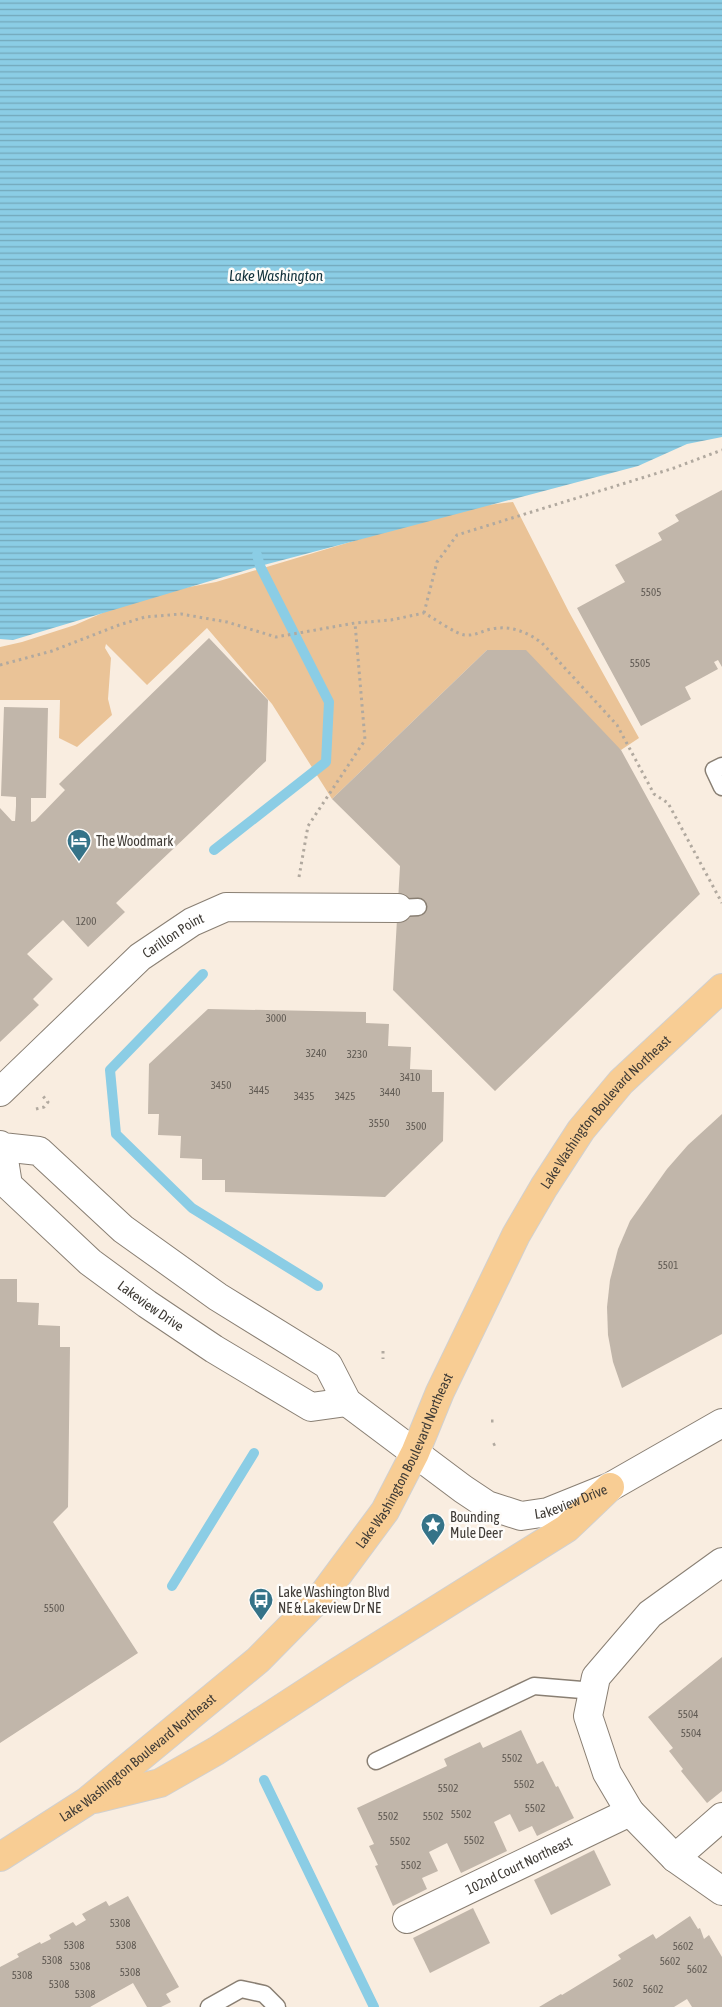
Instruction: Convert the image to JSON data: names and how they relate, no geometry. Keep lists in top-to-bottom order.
{
  "streets": {
    "main road": ["Lake Washington Boulevard Northeast"],
    "street": ["Carillon Point", "Lakeview Drive", "102nd Court Northeast"]
  },
  "crossings": [
    ["Lake Washington Boulevard Northeast", "Lakeview Drive"]
  ],
  "water": ["Lake Washington"],
  "places": {
    "hotel": ["The Woodmark"],
    "place": ["Bounding Mule Deer"],
    "bus stop": ["Lake Washington Blvd NE & Lakeview Dr NE"]
  },
  "house_numbers": [
    "5505",
    "5505",
    "1200",
    "3000",
    "3240",
    "3230",
    "3410",
    "3450",
    "3445",
    "3440",
    "3435",
    "3425",
    "3550",
    "3500",
    "5501",
    "5500",
    "5504",
    "5504",
    "5502",
    "5502",
    "5502",
    "5502",
    "5502",
    "5502",
    "5502",
    "5502",
    "5502",
    "5502",
    "5308",
    "5308",
    "5308",
    "5602",
    "5308",
    "5602",
    "5308",
    "5602",
    "5308",
    "5308",
    "5602",
    "5308",
    "5602",
    "5308"
  ]
}
